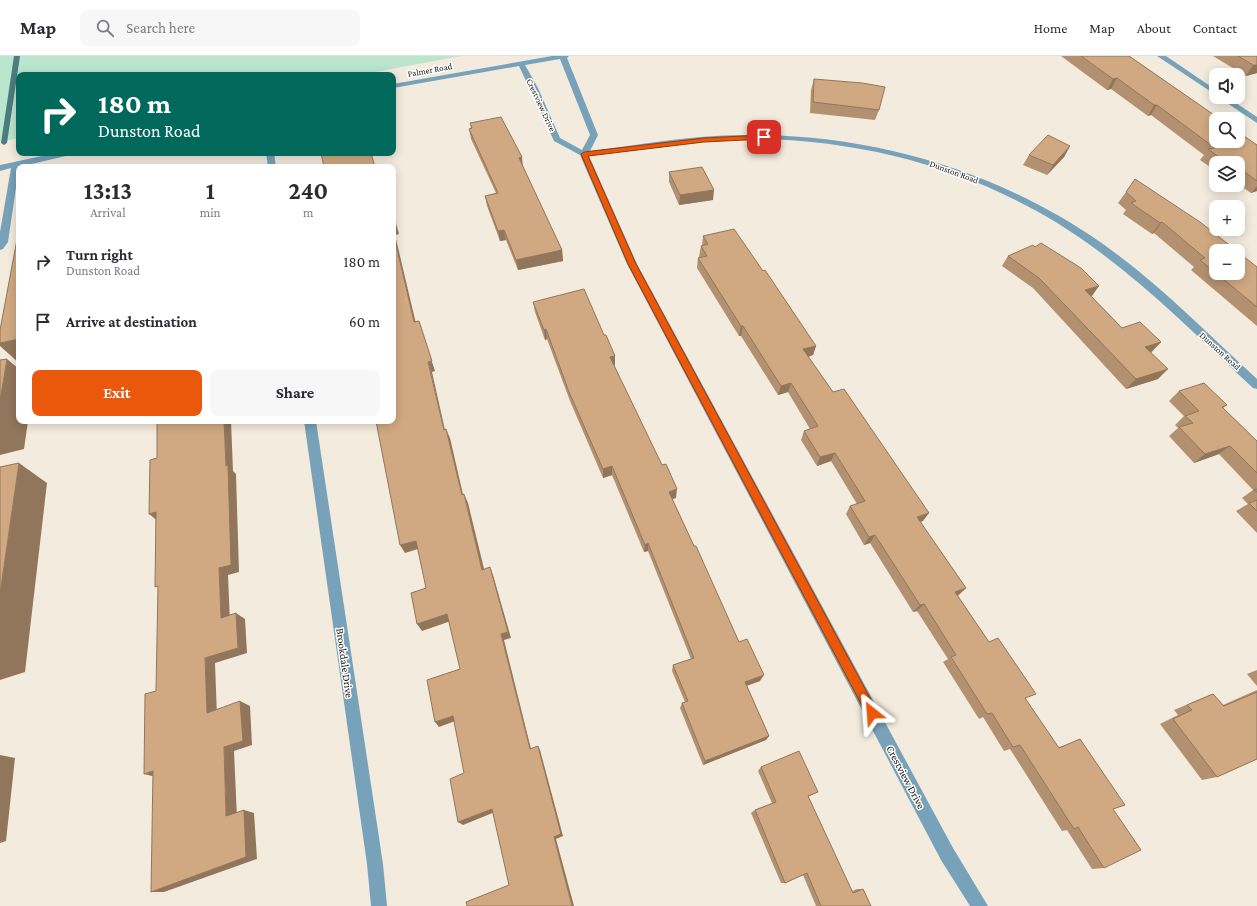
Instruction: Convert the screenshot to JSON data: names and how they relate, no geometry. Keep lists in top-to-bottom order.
{
  "streets": {
    "street": [
      "Palmer Road",
      "Crestview Drive",
      "Dunston Road",
      "Brookdale Drive"
    ]
  },
  "crossings": [
    ["Palmer Road", "Crestview Drive"],
    ["Crestview Drive", "Dunston Road"]
  ],
  "page": {
    "header": "Map",
    "search": "Search here",
    "nav": [
      "Home",
      "Map",
      "About",
      "Contact"
    ],
    "map_buttons": ["+", "−"],
    "turn": ["180 m", "Dunston Road"],
    "eta": [
      "13:13",
      "Arrival",
      "1",
      "min",
      "240",
      "m"
    ],
    "list": [
      {
        "name": "Turn right",
        "note": "Dunston Road",
        "value": "180 m"
      },
      {
        "name": "Arrive at destination",
        "value": "60 m"
      }
    ],
    "buttons": ["Exit", "Share"]
  }
}
